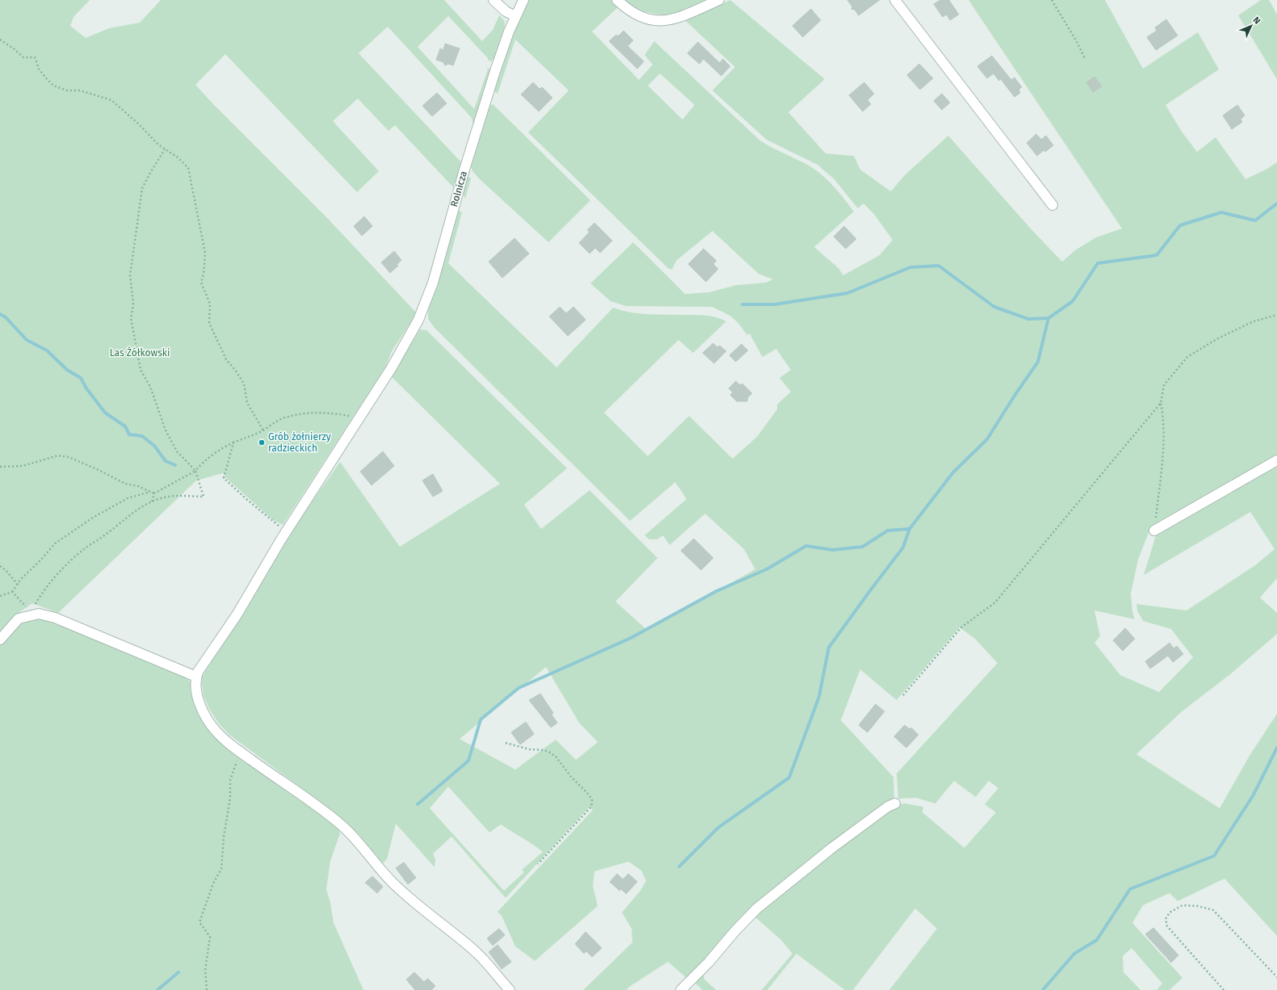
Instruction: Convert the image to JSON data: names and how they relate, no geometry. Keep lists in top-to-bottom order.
{
  "streets": {
    "street": ["Rolnicza"]
  },
  "parks": ["Las Żółkowski"],
  "places": ["Grób żołnierzy radzieckich"],
  "north": "top right"
}
